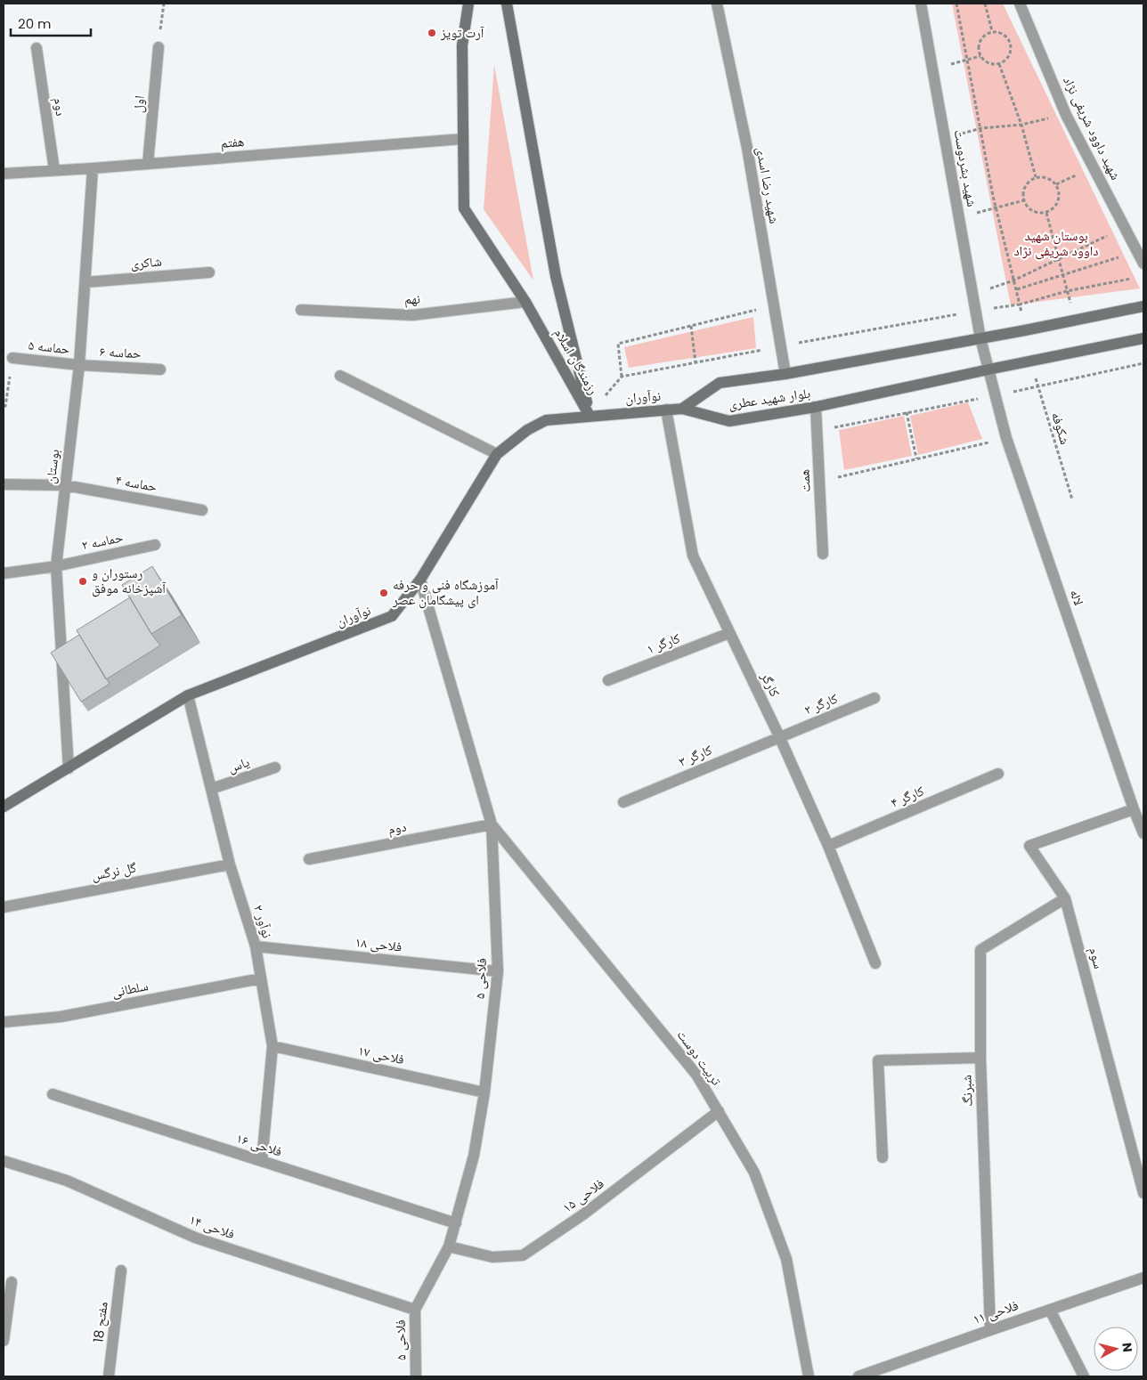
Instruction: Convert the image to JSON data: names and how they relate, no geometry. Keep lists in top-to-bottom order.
{
  "streets": {
    "street": [
      "اول",
      "دوم",
      "شهید داوود شریفی نژاد",
      "هفتم",
      "شهید بشردوست",
      "شهید رضا اسدی",
      "شاکری",
      "نهم",
      "حماسه ۵",
      "حماسه ۶",
      "رزمندگان اسلام",
      "نوآوران",
      "بلوار شهید عطری",
      "بوستان",
      "همت",
      "حماسه ۴",
      "حماسه ۲",
      "لاله",
      "کارگر ۱",
      "کارگر",
      "کارگر ۲",
      "کارگر ۳",
      "یاس",
      "کارگر ۴",
      "گل نرگس",
      "نوآور ۲",
      "فلاحی ۱۸",
      "سوم",
      "فلاحی ۵",
      "سلطانی",
      "فلاحی ۱۷",
      "تربیت دوست",
      "شبرنگ",
      "فلاحی ۱۶",
      "فلاحی ۱۵",
      "فلاحی ۱۴",
      "فلاحی ۱۱",
      "مفتح 18"
    ],
    "path": ["شکوفه"]
  },
  "crossings": [
    ["اول", "هفتم"],
    ["دوم", "هفتم"],
    ["دوم", "فلاحی ۵"],
    ["دوم", "تربیت دوست"],
    ["هفتم", "رزمندگان اسلام"],
    ["هفتم", "بوستان"],
    ["شهید بشردوست", "بلوار شهید عطری"],
    ["شهید بشردوست", "لاله"],
    ["شهید رضا اسدی", "بلوار شهید عطری"],
    ["شاکری", "بوستان"],
    ["نهم", "رزمندگان اسلام"],
    ["حماسه ۵", "حماسه ۶"],
    ["حماسه ۵", "بوستان"],
    ["حماسه ۶", "بوستان"],
    ["رزمندگان اسلام", "نوآوران"],
    ["نوآوران", "بلوار شهید عطری"],
    ["نوآوران", "بوستان"],
    ["نوآوران", "کارگر"],
    ["نوآوران", "نوآور ۲"],
    ["نوآوران", "فلاحی ۵"],
    ["بلوار شهید عطری", "شکوفه"],
    ["بلوار شهید عطری", "همت"],
    ["بلوار شهید عطری", "لاله"],
    ["بوستان", "حماسه ۴"],
    ["بوستان", "حماسه ۲"],
    ["لاله", "سوم"],
    ["کارگر ۱", "کارگر"],
    ["کارگر", "کارگر ۲"],
    ["کارگر", "کارگر ۳"],
    ["کارگر", "کارگر ۴"],
    ["کارگر ۲", "کارگر ۳"],
    ["یاس", "نوآور ۲"],
    ["گل نرگس", "نوآور ۲"],
    ["نوآور ۲", "فلاحی ۱۸"],
    ["نوآور ۲", "سلطانی"],
    ["نوآور ۲", "فلاحی ۱۷"],
    ["نوآور ۲", "فلاحی ۱۶"],
    ["فلاحی ۱۸", "فلاحی ۵"],
    ["سوم", "شبرنگ"],
    ["فلاحی ۵", "فلاحی ۱۷"],
    ["فلاحی ۵", "تربیت دوست"],
    ["فلاحی ۵", "فلاحی ۱۶"],
    ["فلاحی ۵", "فلاحی ۱۵"],
    ["فلاحی ۵", "فلاحی ۱۴"],
    ["تربیت دوست", "فلاحی ۱۵"],
    ["شبرنگ", "فلاحی ۱۱"]
  ],
  "parks": ["بوستان شهید داوود شریفی نژاد"],
  "places": ["آرت تویز", "رستوران و آشپزخانه موفق", "آموزشگاه فنی و حرفه ای پیشگامان عصر"],
  "scale_bar": "20 m",
  "north": "right"
}
